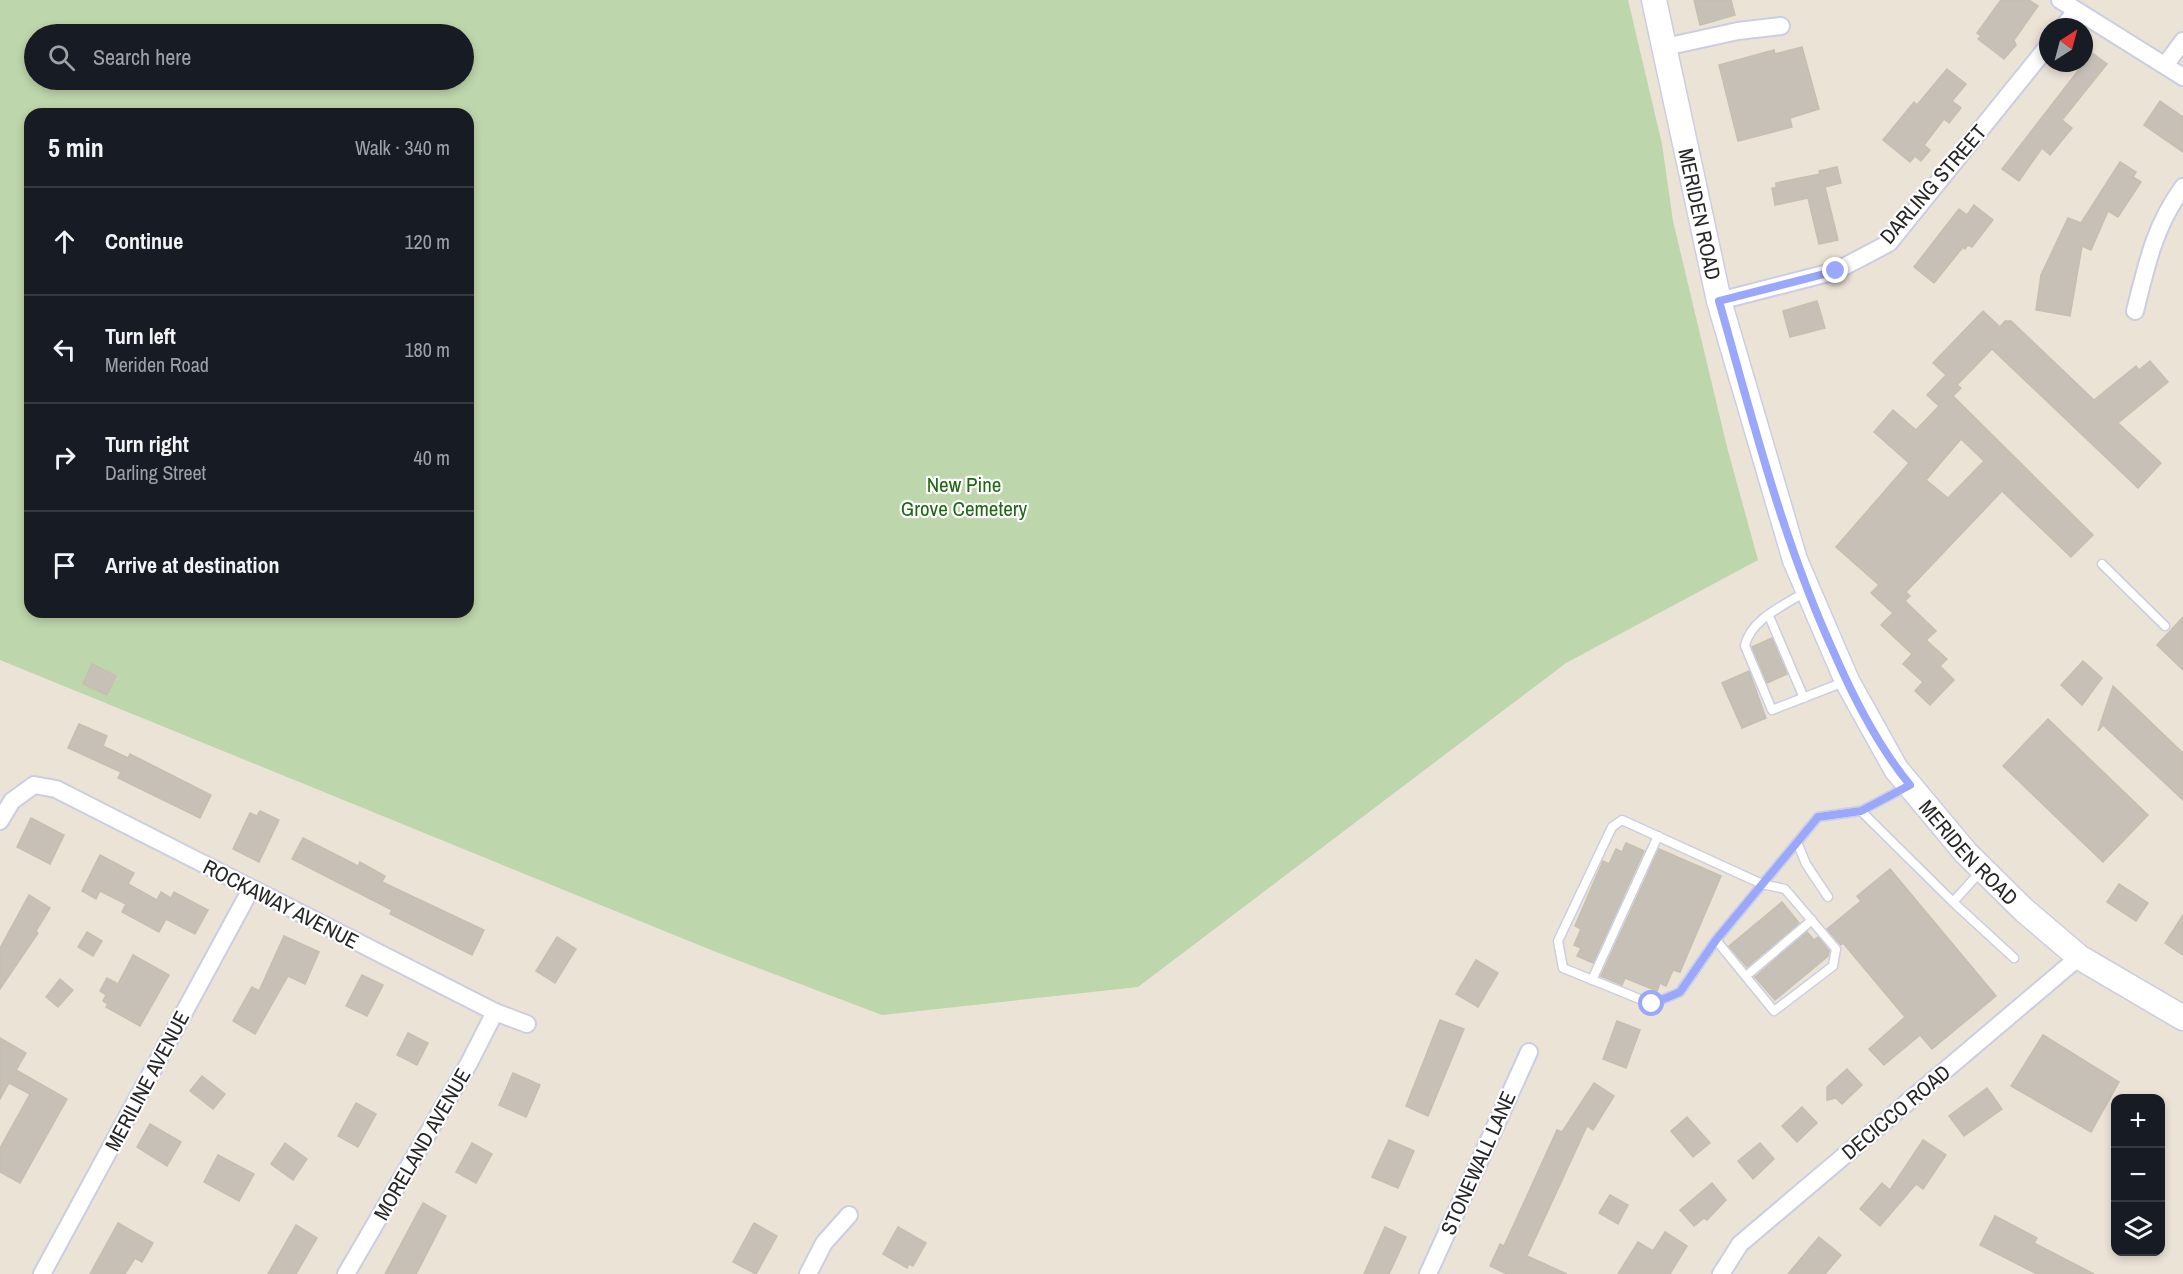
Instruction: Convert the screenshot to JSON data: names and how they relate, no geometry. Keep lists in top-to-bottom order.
{
  "streets": {
    "main road": ["MERIDEN ROAD"],
    "street": [
      "DARLING STREET",
      "ROCKAWAY AVENUE",
      "MERILINE AVENUE",
      "DECICCO ROAD",
      "MORELAND AVENUE",
      "STONEWALL LANE"
    ]
  },
  "crossings": [
    ["DARLING STREET", "MERIDEN ROAD"],
    ["MERIDEN ROAD", "DECICCO ROAD"],
    ["ROCKAWAY AVENUE", "MERILINE AVENUE"],
    ["ROCKAWAY AVENUE", "MORELAND AVENUE"]
  ],
  "parks": ["New Pine Grove Cemetery"],
  "north": "top right",
  "page": {
    "search": "Search here",
    "heading": ["5 min", "Walk · 340 m"],
    "list": [
      ["Continue", "120 m"],
      ["Turn left", "Meriden Road", "180 m"],
      ["Turn right", "Darling Street", "40 m"],
      "Arrive at destination"
    ],
    "map_buttons": ["+", "−"]
  }
}
